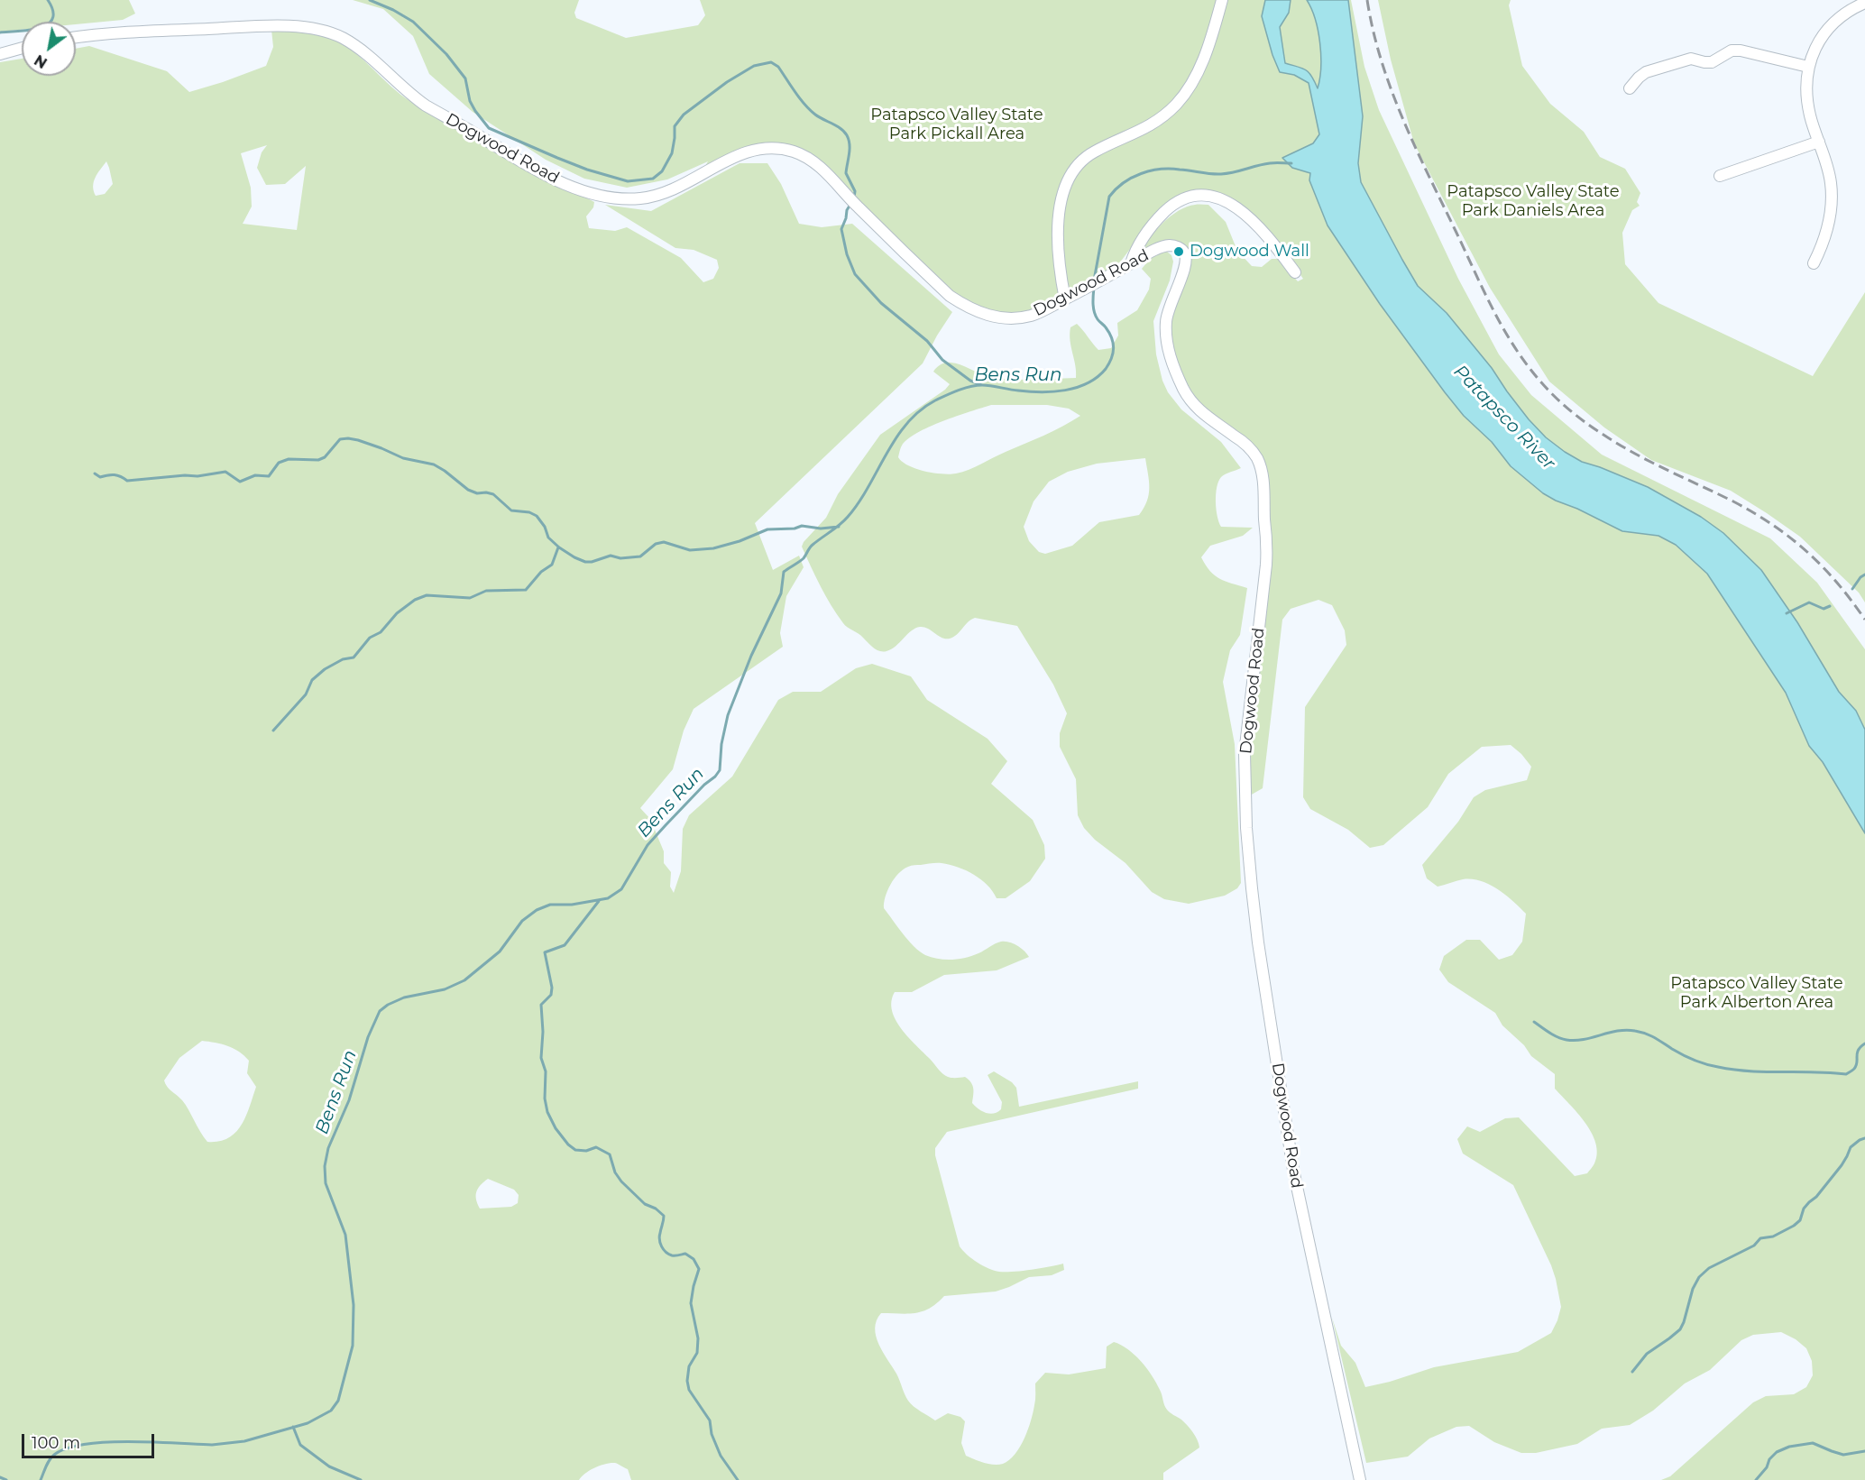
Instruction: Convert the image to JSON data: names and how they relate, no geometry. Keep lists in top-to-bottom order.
{
  "streets": {
    "street": ["Dogwood Road"]
  },
  "water": ["Bens Run", "Patapsco River"],
  "parks": ["Patapsco Valley State Park Pickall Area", "Patapsco Valley State Park Daniels Area", "Patapsco Valley State Park Alberton Area"],
  "places": ["Dogwood Wall"],
  "scale_bar": "100 m",
  "north": "bottom left"
}
